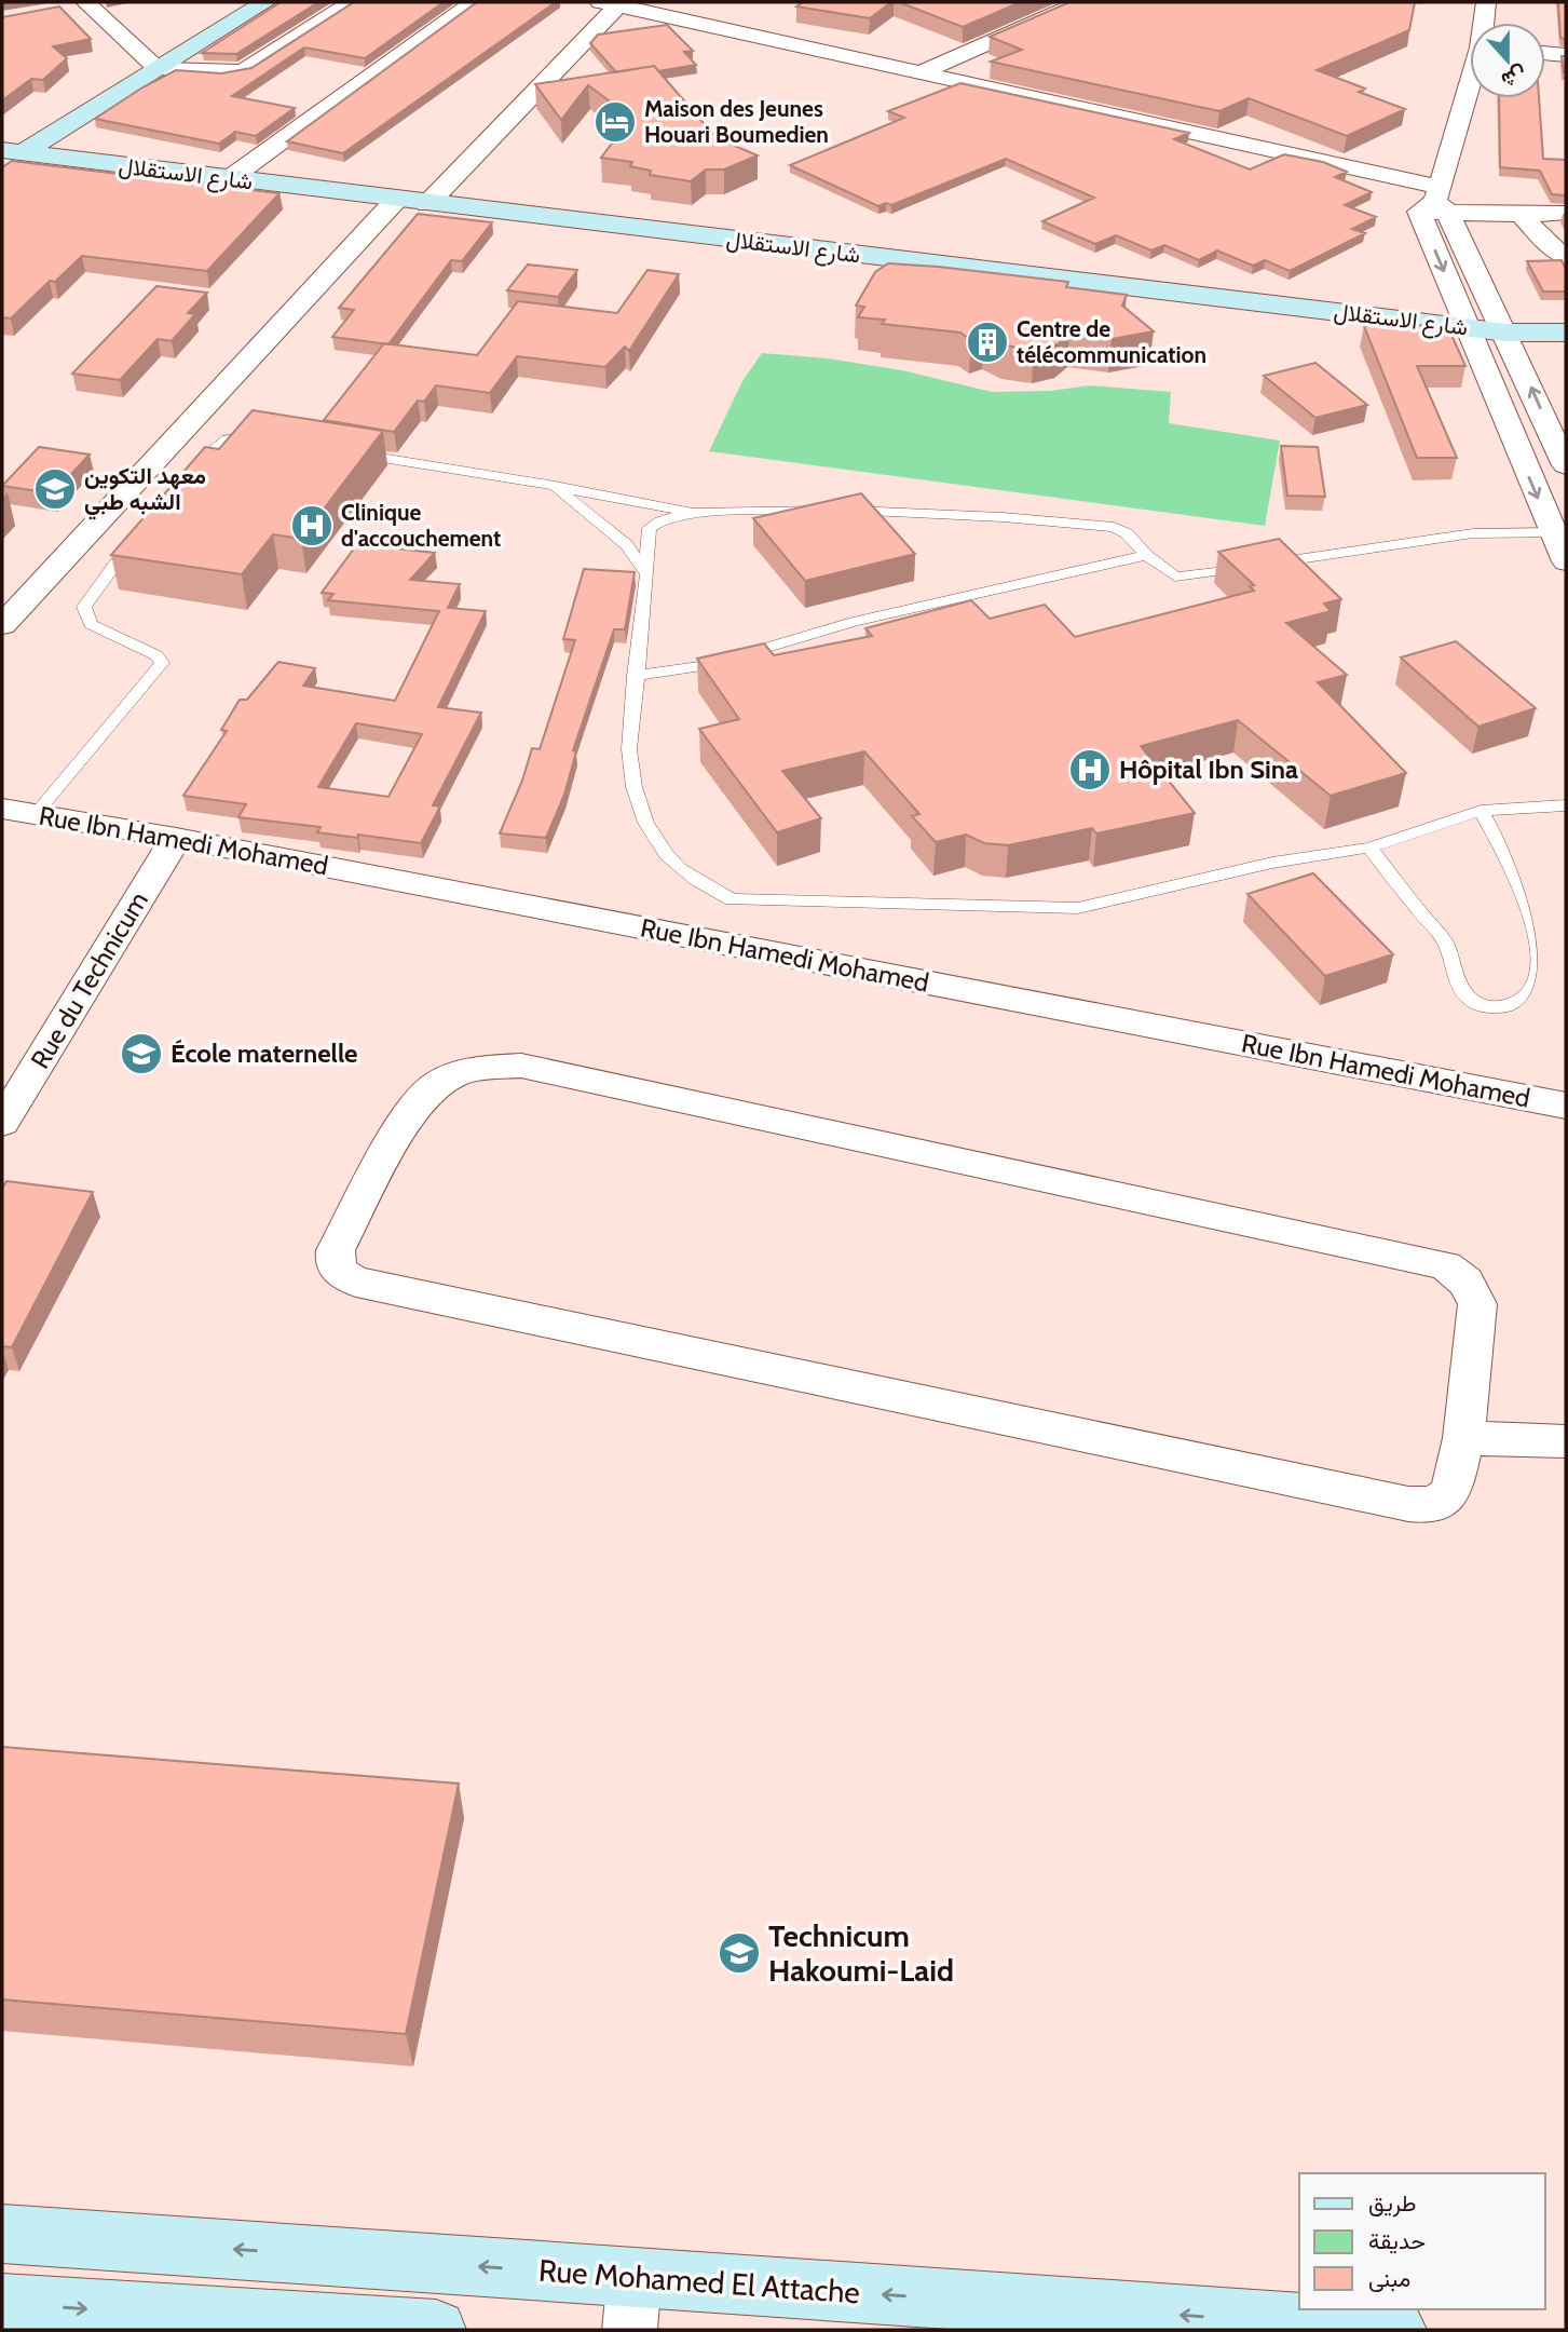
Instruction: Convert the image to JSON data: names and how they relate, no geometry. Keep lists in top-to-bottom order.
{
  "streets": {
    "street": [
      "شارع الاستقلال",
      "Rue Ibn Hamedi Mohamed",
      "Rue du Technicum",
      "Rue Mohamed El Attache"
    ]
  },
  "crossings": [
    ["Rue Ibn Hamedi Mohamed", "Rue du Technicum"]
  ],
  "places": {
    "hotel": ["Maison des Jeunes Houari Boumedien"],
    "building": ["Centre de télécommunication"],
    "school or university": ["معهد التكوين الشبه طبي", "École maternelle", "Technicum Hakoumi-Laid"],
    "hospital": ["Clinique d'accouchement", "Hôpital Ibn Sina"]
  },
  "legend": ["طريق", "حديقة", "مبنى"],
  "north": "bottom"
}
